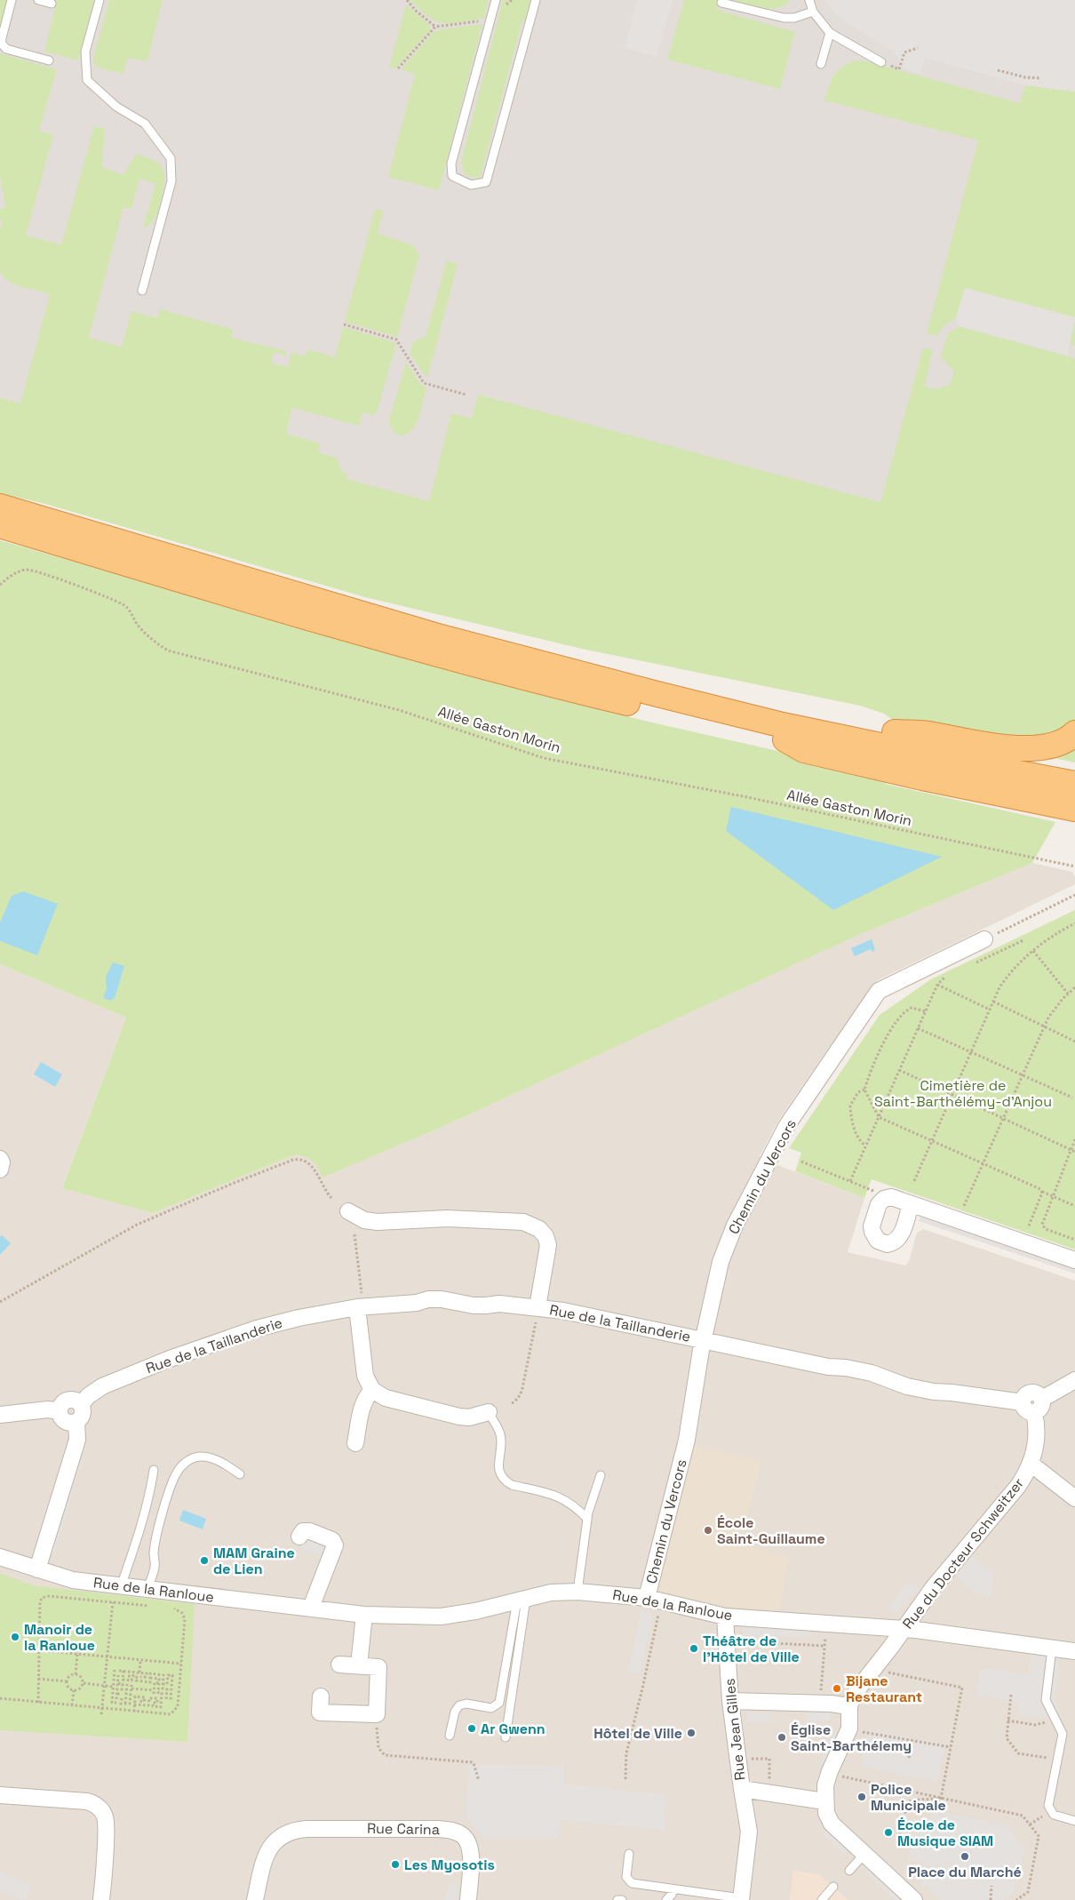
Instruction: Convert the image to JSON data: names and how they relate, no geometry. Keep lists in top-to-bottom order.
{
  "streets": {
    "street": [
      "Chemin du Vercors",
      "Rue de la Taillanderie",
      "Rue du Docteur Schweitzer",
      "Rue de la Ranloue",
      "Rue Jean Gilles",
      "Rue Carina"
    ],
    "path": ["Allée Gaston Morin"]
  },
  "crossings": [
    ["Chemin du Vercors", "Rue de la Taillanderie"],
    ["Chemin du Vercors", "Rue de la Ranloue"],
    ["Rue de la Taillanderie", "Rue du Docteur Schweitzer"],
    ["Rue du Docteur Schweitzer", "Rue de la Ranloue"],
    ["Rue de la Ranloue", "Rue Jean Gilles"]
  ],
  "parks": ["Cimetière de Saint-Barthélémy-d'Anjou"],
  "places": [
    "École Saint-Guillaume",
    "MAM Graine de Lien",
    "Manoir de la Ranloue",
    "Théâtre de l’Hôtel de Ville",
    "Bijane Restaurant",
    "Ar Gwenn",
    "Hôtel de Ville",
    "Église Saint-Barthélemy",
    "Police Municipale",
    "École de Musique SIAM",
    "Place du Marché",
    "Les Myosotis"
  ]
}
